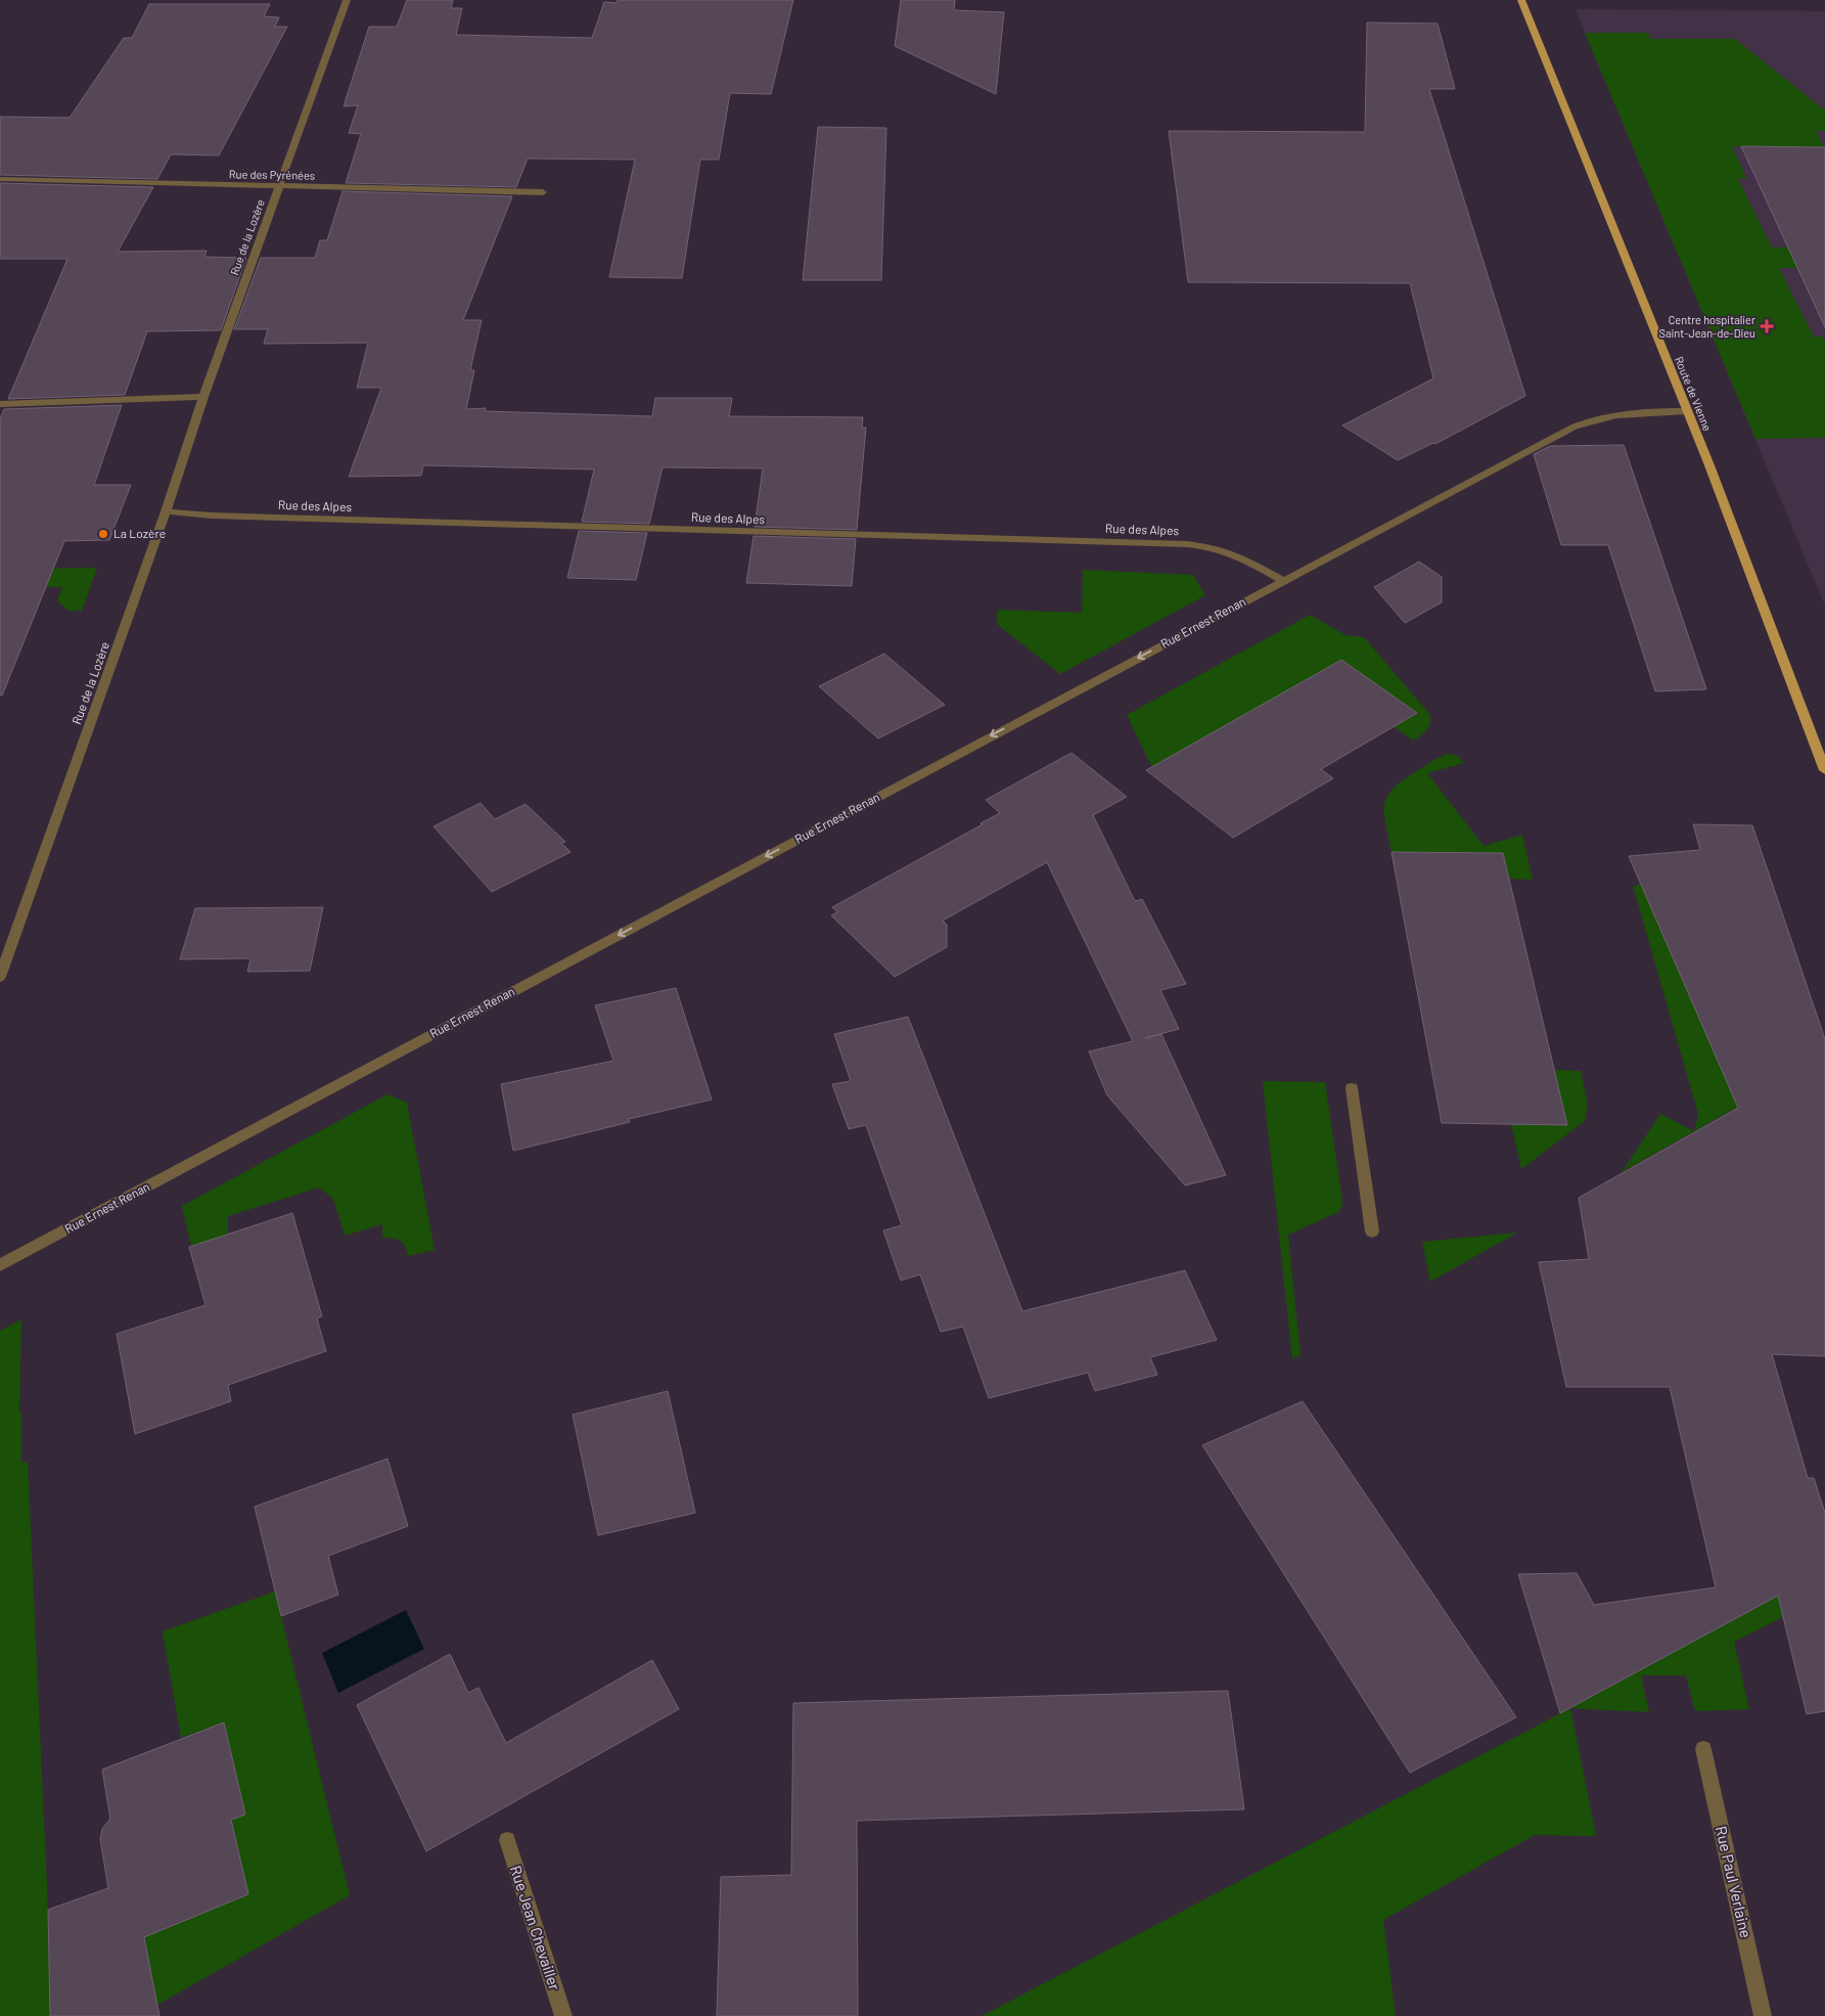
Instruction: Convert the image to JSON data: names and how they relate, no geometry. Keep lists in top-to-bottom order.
{
  "streets": {
    "main road": ["Route de Vienne"],
    "street": [
      "Rue des Pyrénées",
      "Rue de la Lozère",
      "Rue des Alpes",
      "Rue Ernest Renan",
      "Rue Paul Verlaine",
      "Rue Jean Chevailler"
    ]
  },
  "crossings": [
    ["Rue des Pyrénées", "Rue de la Lozère"],
    ["Rue de la Lozère", "Rue des Alpes"],
    ["Route de Vienne", "Rue Ernest Renan"],
    ["Rue des Alpes", "Rue Ernest Renan"]
  ],
  "one_way": ["Rue Ernest Renan"],
  "places": {
    "health": ["Centre hospitalier Saint-Jean-de-Dieu"],
    "other": ["La Lozère"]
  }
}
